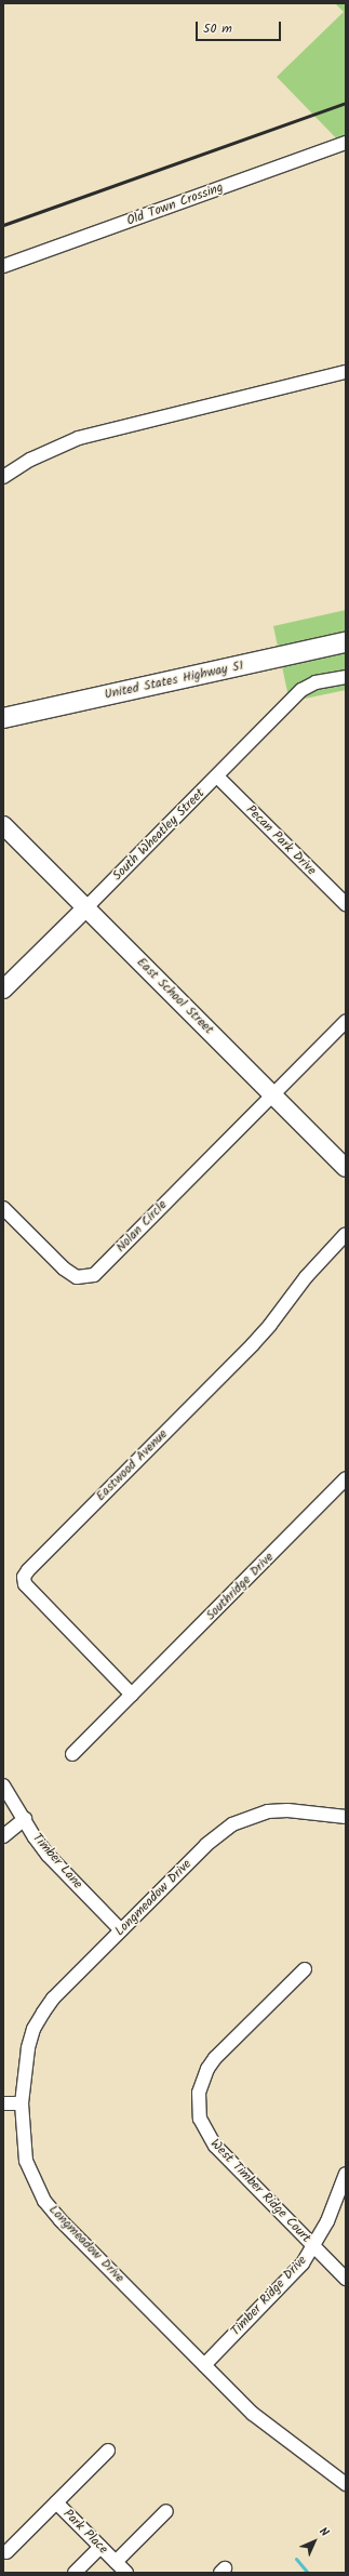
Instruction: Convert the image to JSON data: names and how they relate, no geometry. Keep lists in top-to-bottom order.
{
  "streets": {
    "main road": ["United States Highway 51"],
    "street": [
      "Old Town Crossing",
      "South Wheatley Street",
      "Pecan Park Drive",
      "East School Street",
      "Nolan Circle",
      "Eastwood Avenue",
      "Southridge Drive",
      "Timber Lane",
      "Longmeadow Drive",
      "West Timber Ridge Court",
      "Timber Ridge Drive",
      "Park Place"
    ]
  },
  "crossings": [
    ["South Wheatley Street", "Pecan Park Drive"],
    ["South Wheatley Street", "East School Street"],
    ["East School Street", "Nolan Circle"],
    ["Eastwood Avenue", "Southridge Drive"],
    ["Timber Lane", "Longmeadow Drive"],
    ["Longmeadow Drive", "Timber Ridge Drive"],
    ["West Timber Ridge Court", "Timber Ridge Drive"]
  ],
  "scale_bar": "50 m",
  "north": "top right"
}
